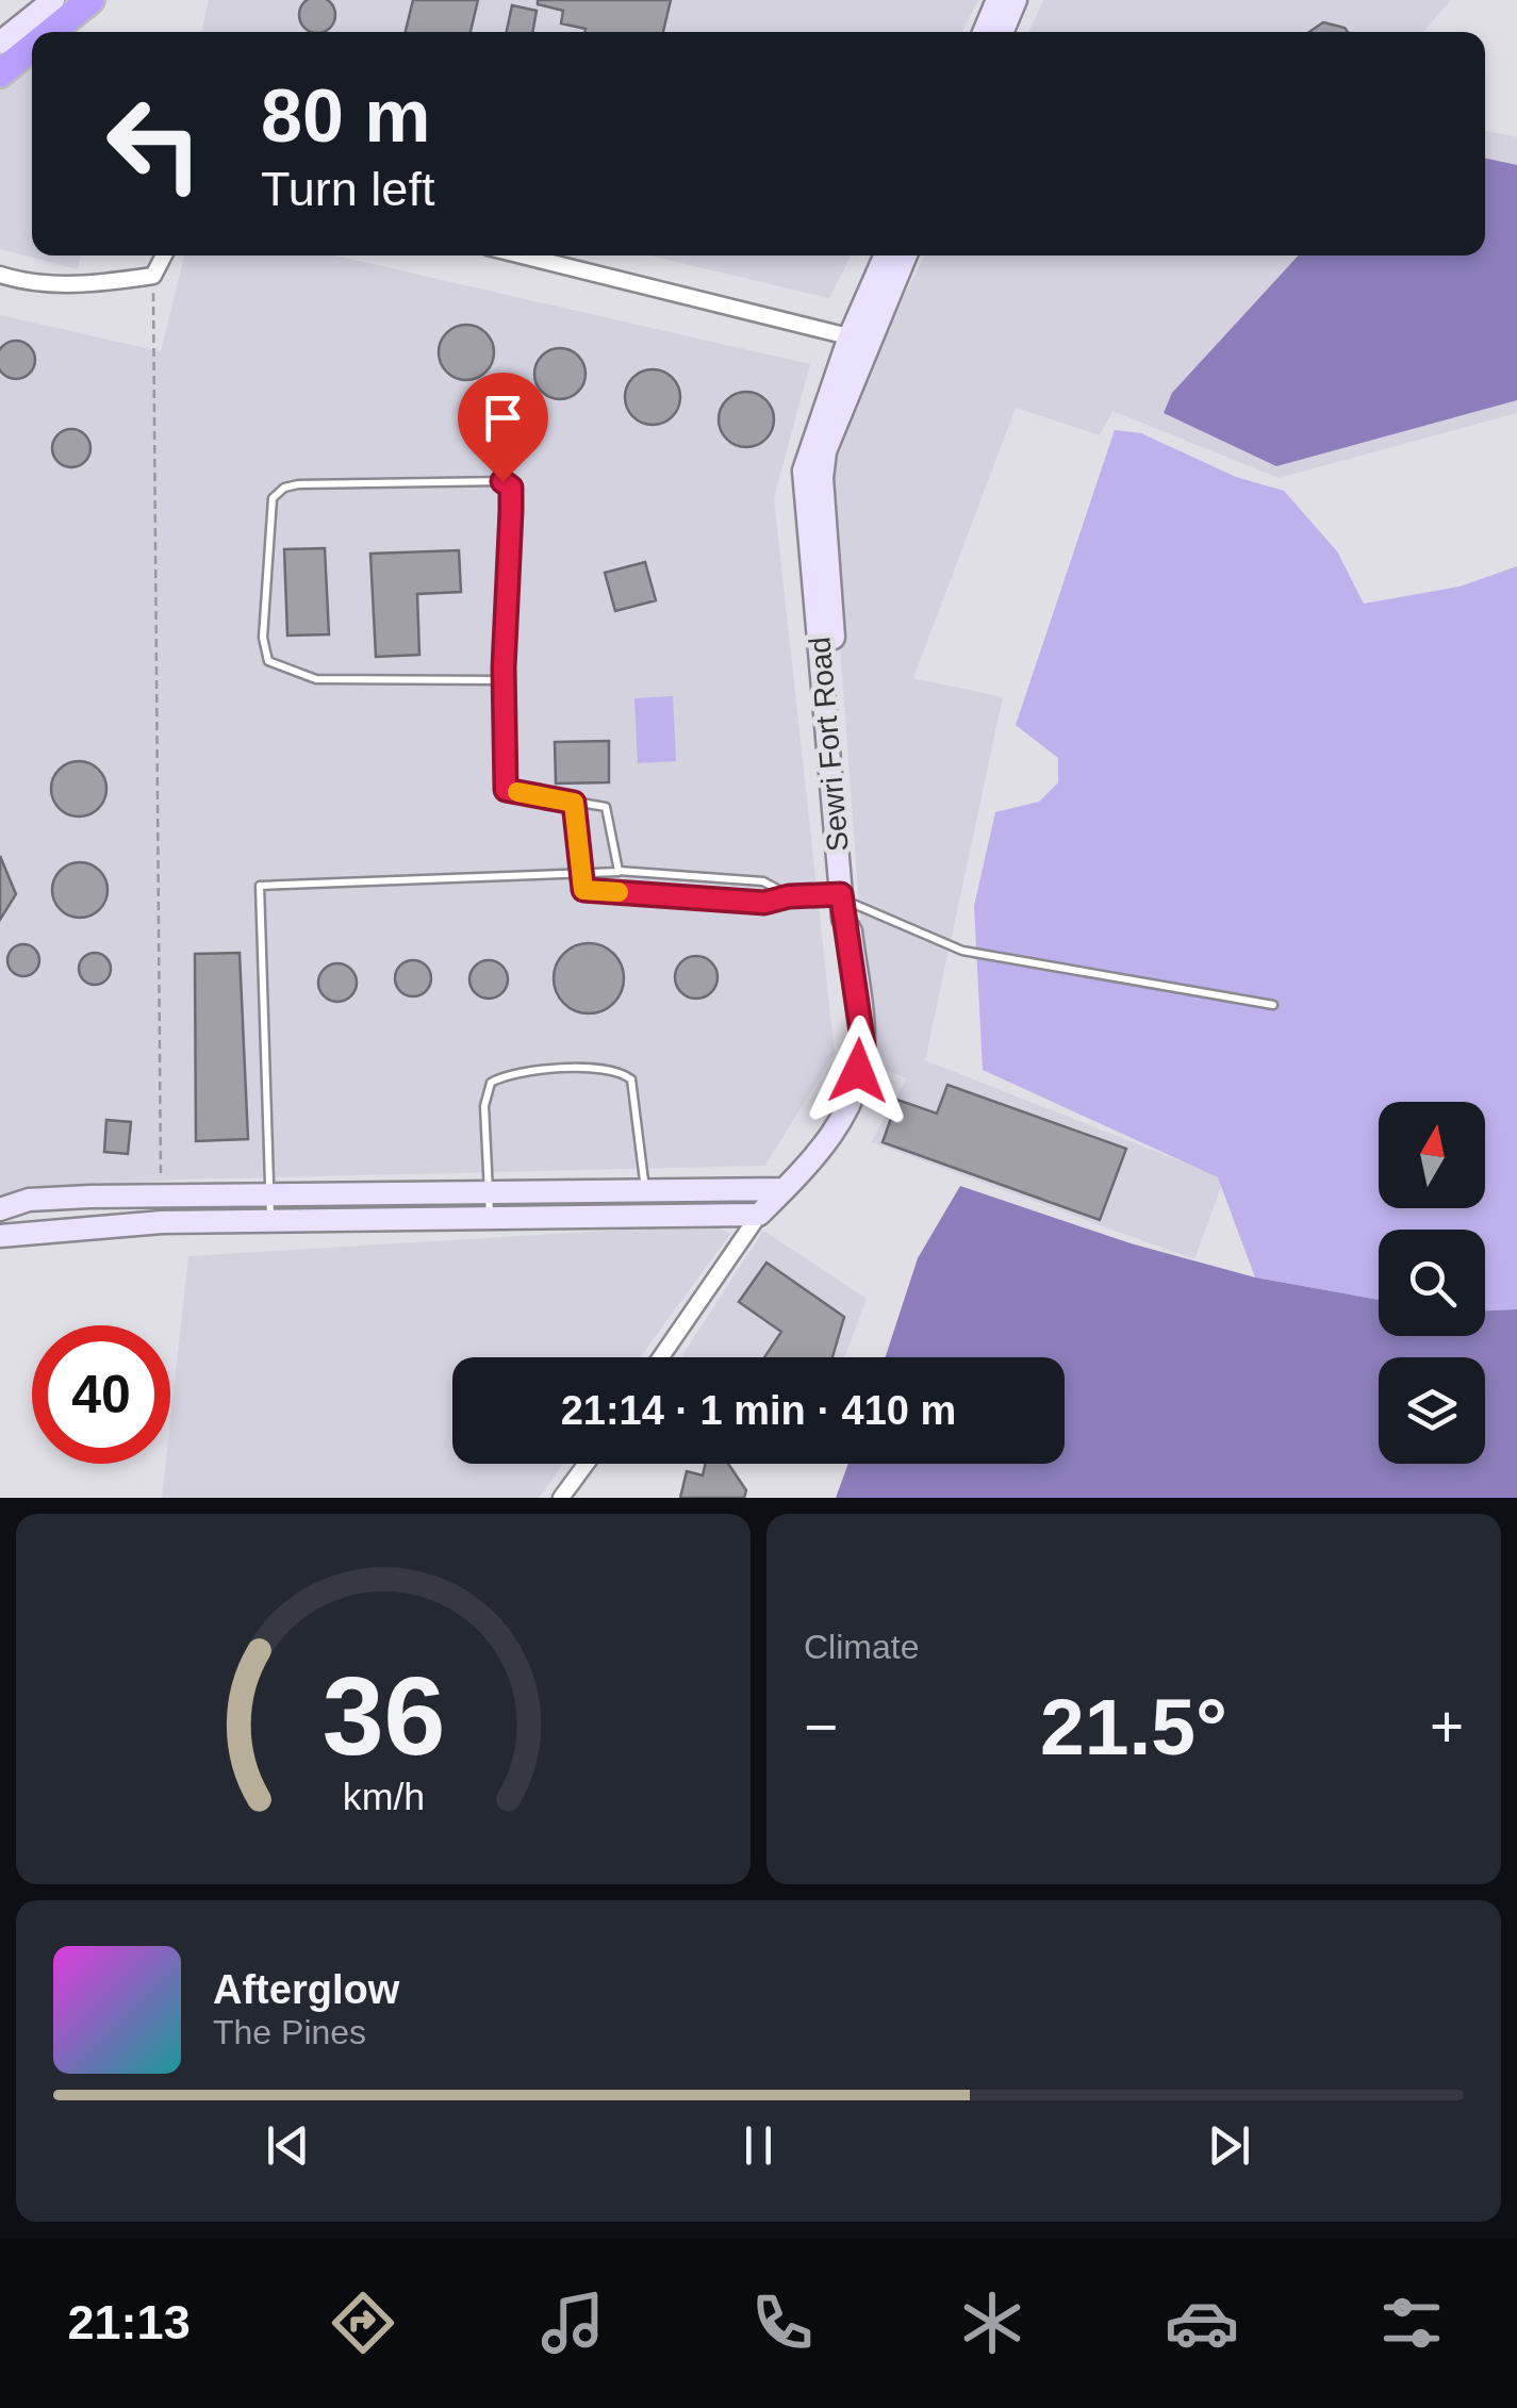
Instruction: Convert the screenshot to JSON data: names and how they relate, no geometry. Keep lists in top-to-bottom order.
{
  "streets": {
    "street": ["Sewri Fort Road"]
  },
  "north": "top",
  "page": {
    "turn": ["80 m", "Turn left"],
    "limit": "40",
    "trip": "21:14 · 1 min · 410 m",
    "tile": "Climate",
    "heat": ["−", "21.5°", "+"],
    "song": ["Afterglow", "The Pines"],
    "tabs": "21:13",
    "gauge": ["36", "km/h"]
  }
}
